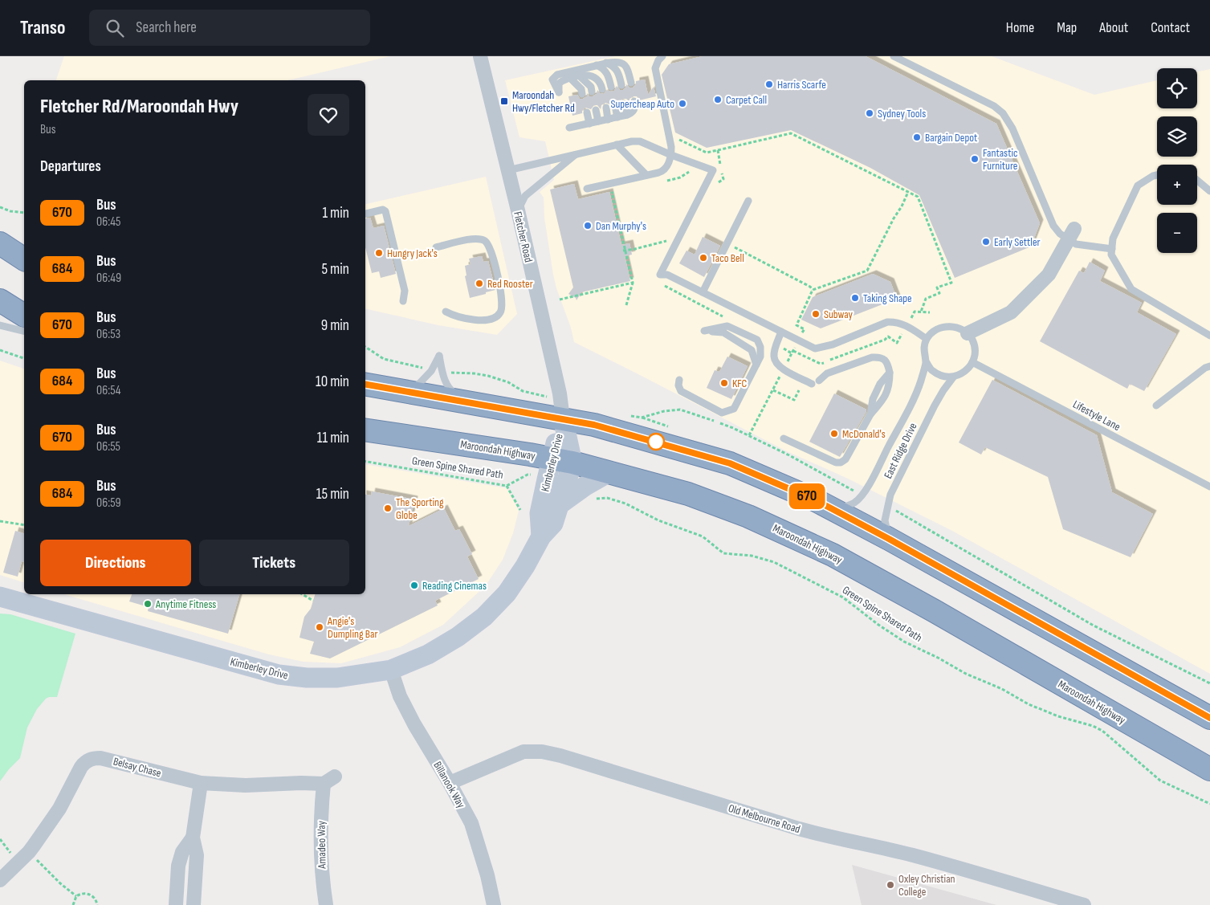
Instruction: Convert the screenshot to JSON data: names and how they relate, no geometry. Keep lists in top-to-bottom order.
{
  "streets": {
    "highway": ["Maroondah Highway"],
    "main road": ["Kimberley Drive"],
    "street": [
      "Fletcher Road",
      "Belsay Chase",
      "Billanook Way",
      "Old Melbourne Road",
      "Amadeo Way"
    ],
    "lane": ["Lifestyle Lane", "East Ridge Drive"],
    "path": ["Green Spine Shared Path"]
  },
  "crossings": [
    ["Fletcher Road", "Kimberley Drive"],
    ["Lifestyle Lane", "East Ridge Drive"],
    ["Maroondah Highway", "Kimberley Drive"],
    ["Maroondah Highway", "Green Spine Shared Path"],
    ["Kimberley Drive", "Green Spine Shared Path"],
    ["Kimberley Drive", "Billanook Way"],
    ["Belsay Chase", "Amadeo Way"],
    ["Billanook Way", "Old Melbourne Road"]
  ],
  "places": {
    "other": [
      "Harris Scarfe",
      "Carpet Call",
      "Supercheap Auto",
      "Sydney Tools",
      "Bargain Depot",
      "Fantastic Furniture",
      "Dan Murphy's",
      "Early Settler",
      "Hungry Jack's",
      "Taco Bell",
      "Red Rooster",
      "Taking Shape",
      "Subway",
      "KFC",
      "McDonald's",
      "The Sporting Globe",
      "Reading Cinemas",
      "Anytime Fitness",
      "Angie's Dumpling Bar",
      "Oxley Christian College"
    ],
    "transit": ["Maroondah Hwy/Fletcher Rd"]
  },
  "lines": ["bus line 670"],
  "page": {
    "header": "Transo",
    "search": "Search here",
    "nav": [
      "Home",
      "Map",
      "About",
      "Contact"
    ],
    "on_map": "670",
    "map_buttons": ["+", "−"],
    "heading": [
      ["Fletcher Rd/Maroondah Hwy", "Bus"],
      "Departures"
    ],
    "list": [
      {
        "mark": "670",
        "name": "Bus",
        "note": "06:45",
        "value": "1 min"
      },
      {
        "mark": "684",
        "name": "Bus",
        "note": "06:49",
        "value": "5 min"
      },
      {
        "mark": "670",
        "name": "Bus",
        "note": "06:53",
        "value": "9 min"
      },
      {
        "mark": "684",
        "name": "Bus",
        "note": "06:54",
        "value": "10 min"
      },
      {
        "mark": "670",
        "name": "Bus",
        "note": "06:55",
        "value": "11 min"
      },
      {
        "mark": "684",
        "name": "Bus",
        "note": "06:59",
        "value": "15 min"
      }
    ],
    "buttons": ["Directions", "Tickets"]
  }
}
